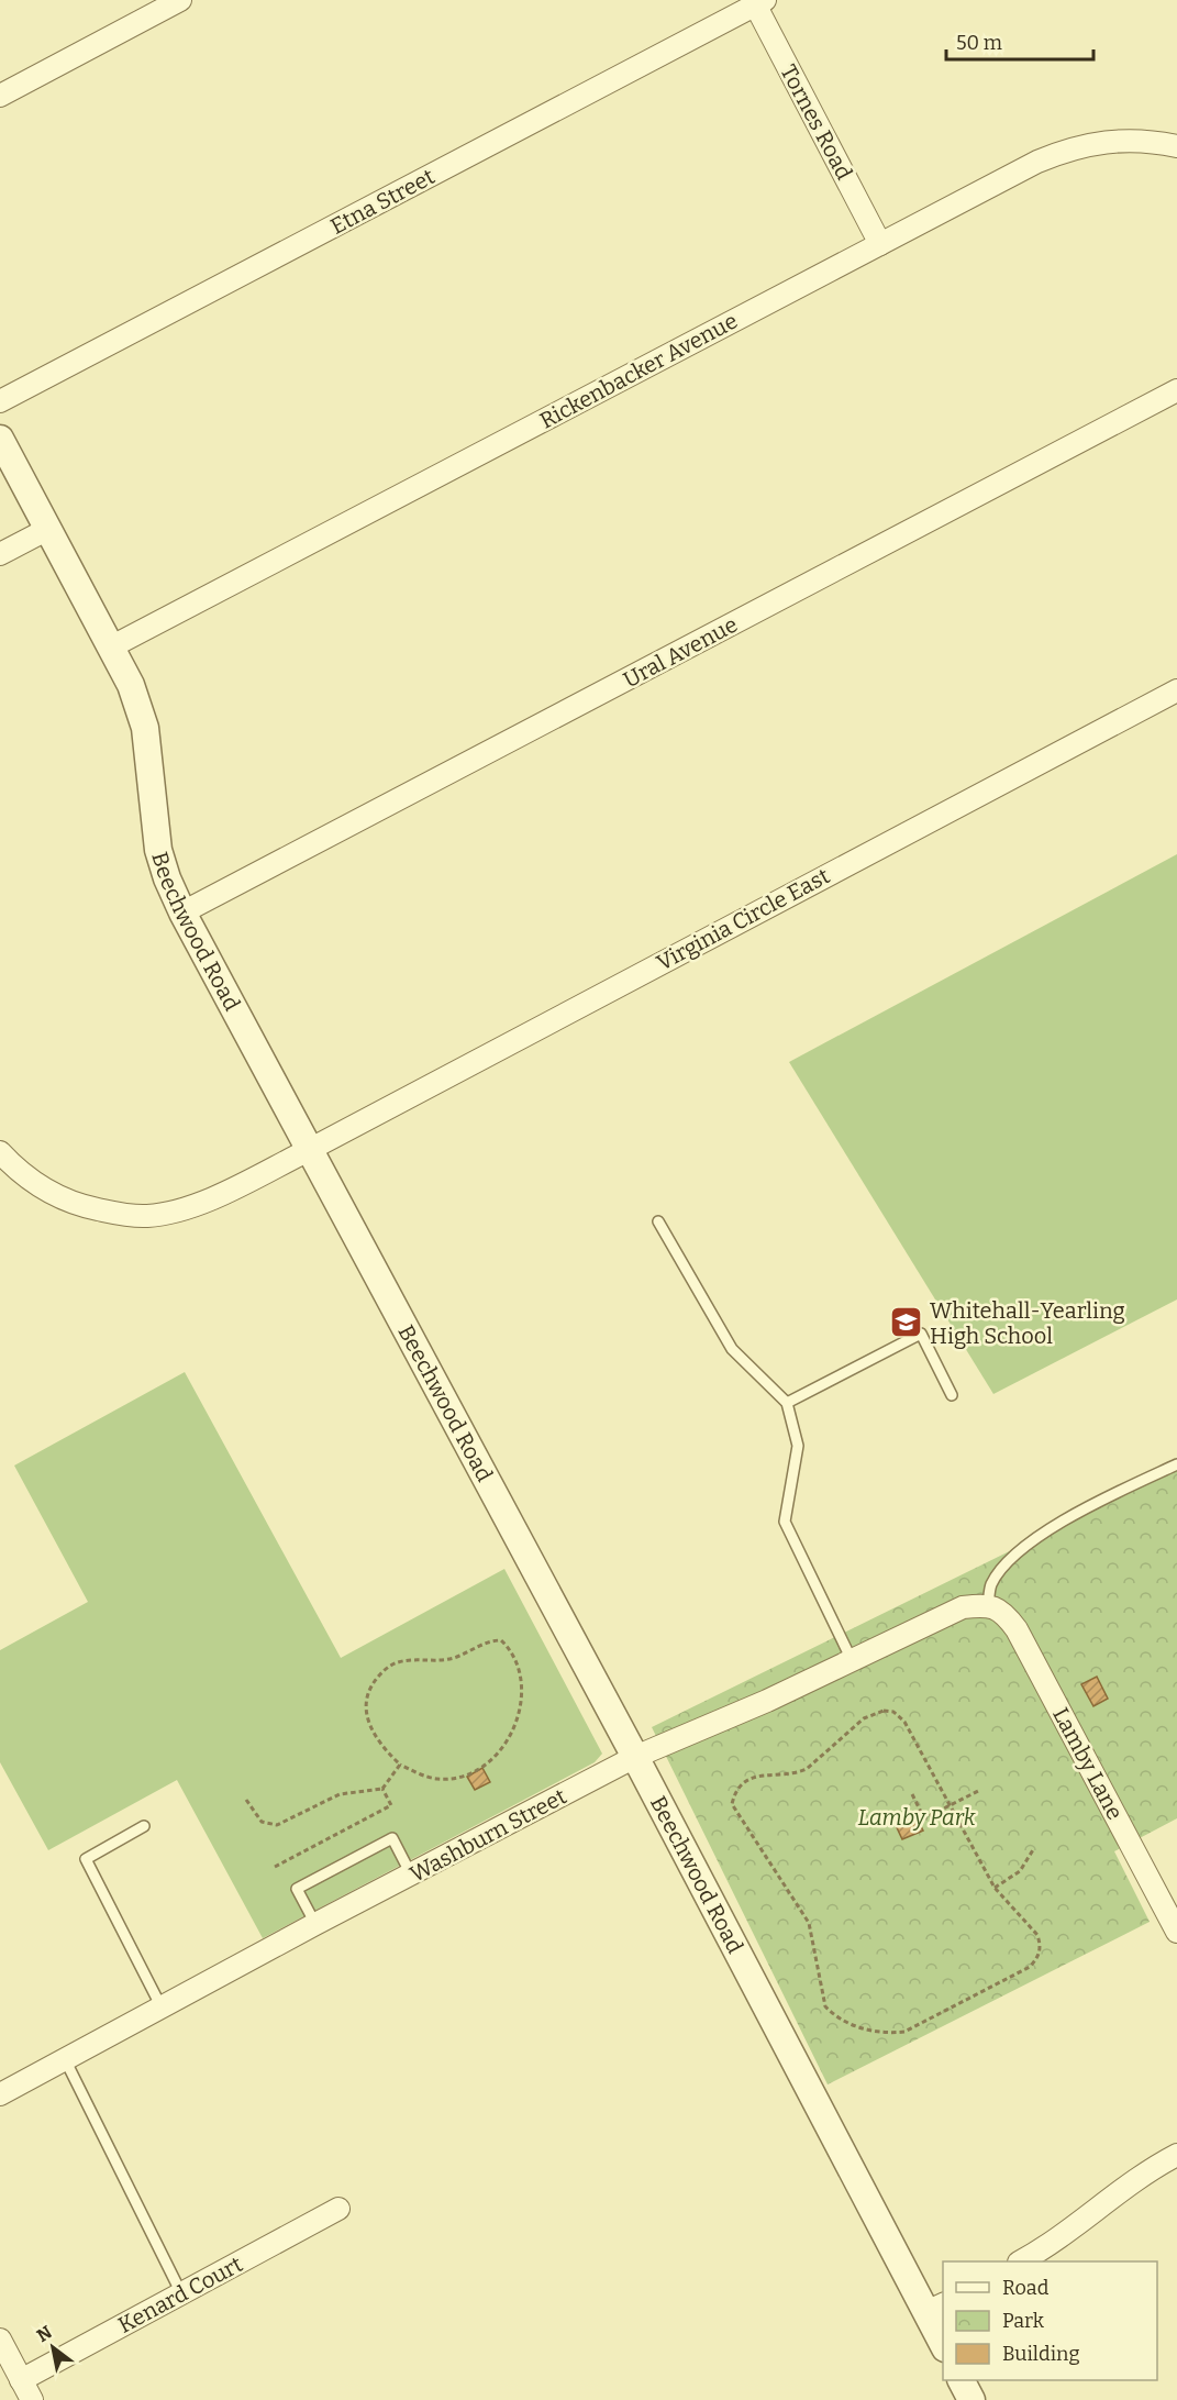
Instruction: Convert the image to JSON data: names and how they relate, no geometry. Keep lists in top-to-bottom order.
{
  "streets": {
    "street": [
      "Tornes Road",
      "Etna Street",
      "Rickenbacker Avenue",
      "Ural Avenue",
      "Virginia Circle East",
      "Beechwood Road",
      "Lamby Lane",
      "Washburn Street",
      "Kenard Court"
    ]
  },
  "crossings": [
    ["Tornes Road", "Etna Street"],
    ["Tornes Road", "Rickenbacker Avenue"],
    ["Rickenbacker Avenue", "Beechwood Road"],
    ["Ural Avenue", "Beechwood Road"],
    ["Virginia Circle East", "Beechwood Road"],
    ["Beechwood Road", "Washburn Street"],
    ["Lamby Lane", "Washburn Street"]
  ],
  "parks": ["Lamby Park"],
  "places": {
    "school or university": ["Whitehall-Yearling High School"]
  },
  "legend": ["Road", "Park", "Building"],
  "scale_bar": "50 m",
  "north": "top left"
}
